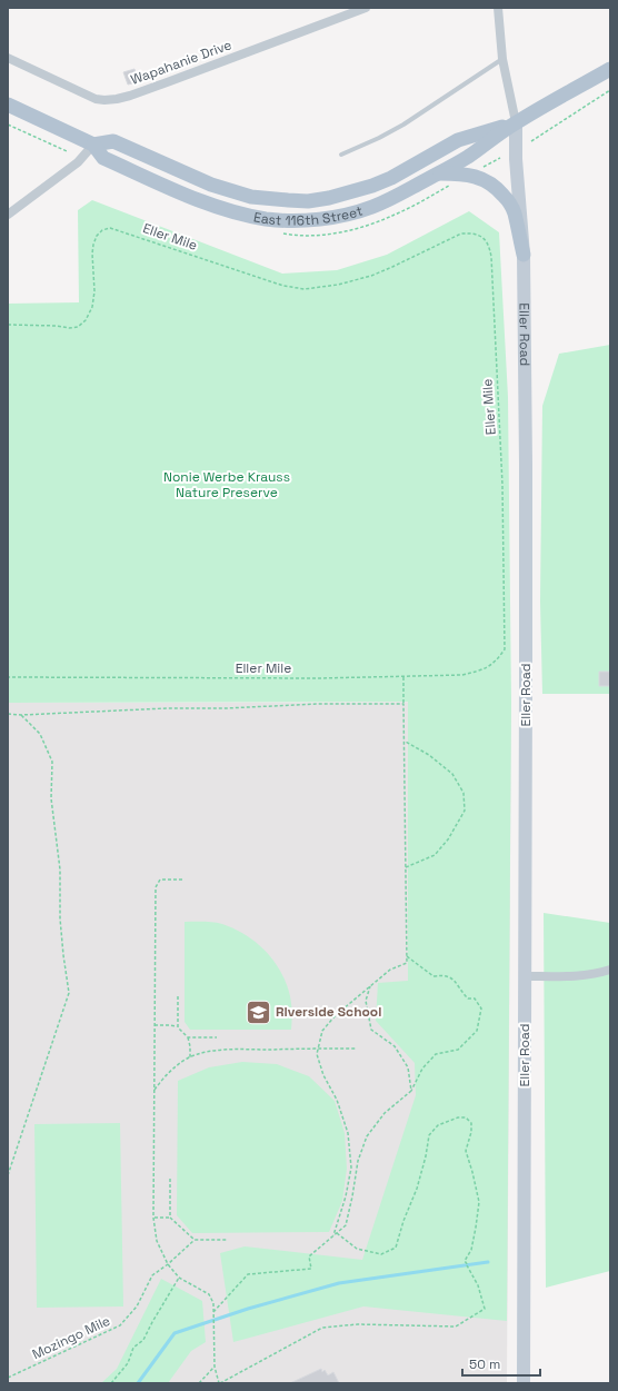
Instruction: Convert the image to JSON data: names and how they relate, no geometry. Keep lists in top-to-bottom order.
{
  "streets": {
    "main road": ["East 116th Street"],
    "street": ["Wapahanie Drive", "Eller Road"],
    "path": ["Eller Mile", "Mozingo Mile"]
  },
  "crossings": [
    ["East 116th Street", "Eller Road"]
  ],
  "parks": ["Nonie Werbe Krauss Nature Preserve"],
  "places": {
    "school or university": ["Riverside School"]
  },
  "scale_bar": "50 m"
}
